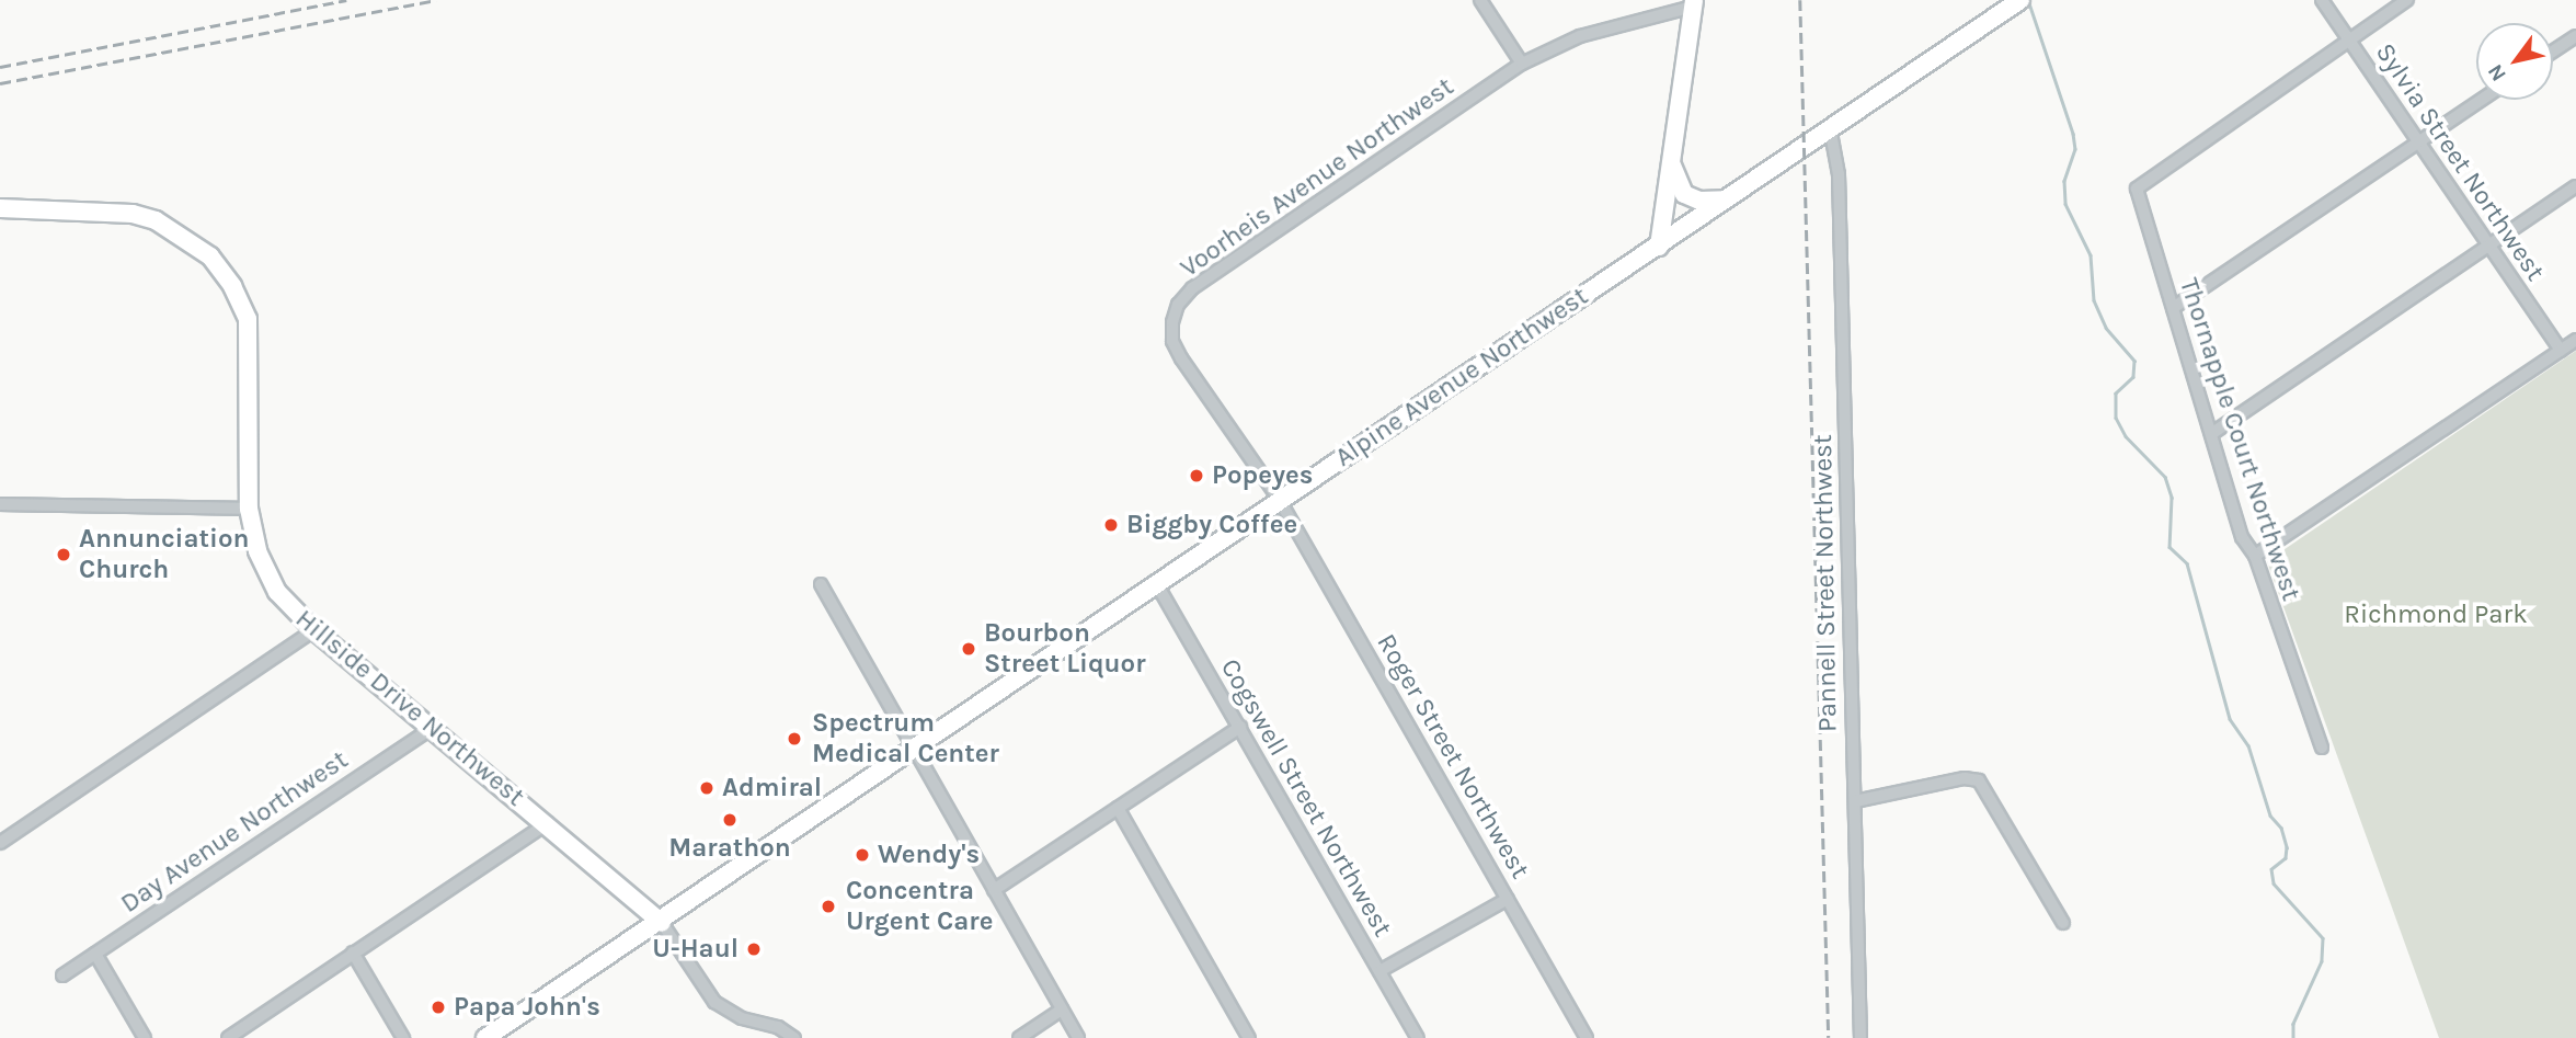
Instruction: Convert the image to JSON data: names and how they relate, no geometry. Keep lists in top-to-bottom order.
{
  "streets": {
    "main road": ["Alpine Avenue Northwest", "Hillside Drive Northwest"],
    "street": [
      "Sylvia Street Northwest",
      "Voorheis Avenue Northwest",
      "Thornapple Court Northwest",
      "Pannell Street Northwest",
      "Roger Street Northwest",
      "Cogswell Street Northwest",
      "Day Avenue Northwest"
    ]
  },
  "crossings": [
    ["Sylvia Street Northwest", "Thornapple Court Northwest"],
    ["Voorheis Avenue Northwest", "Alpine Avenue Northwest"],
    ["Voorheis Avenue Northwest", "Roger Street Northwest"],
    ["Alpine Avenue Northwest", "Pannell Street Northwest"],
    ["Alpine Avenue Northwest", "Hillside Drive Northwest"],
    ["Alpine Avenue Northwest", "Roger Street Northwest"],
    ["Alpine Avenue Northwest", "Cogswell Street Northwest"],
    ["Hillside Drive Northwest", "Day Avenue Northwest"]
  ],
  "parks": ["Richmond Park"],
  "places": [
    "Popeyes",
    "Biggby Coffee",
    "Annunciation Church",
    "Bourbon Street Liquor",
    "Spectrum Medical Center",
    "Admiral",
    "Marathon",
    "Wendy's",
    "Concentra Urgent Care",
    "U-Haul",
    "Papa John's"
  ],
  "north": "bottom left"
}
